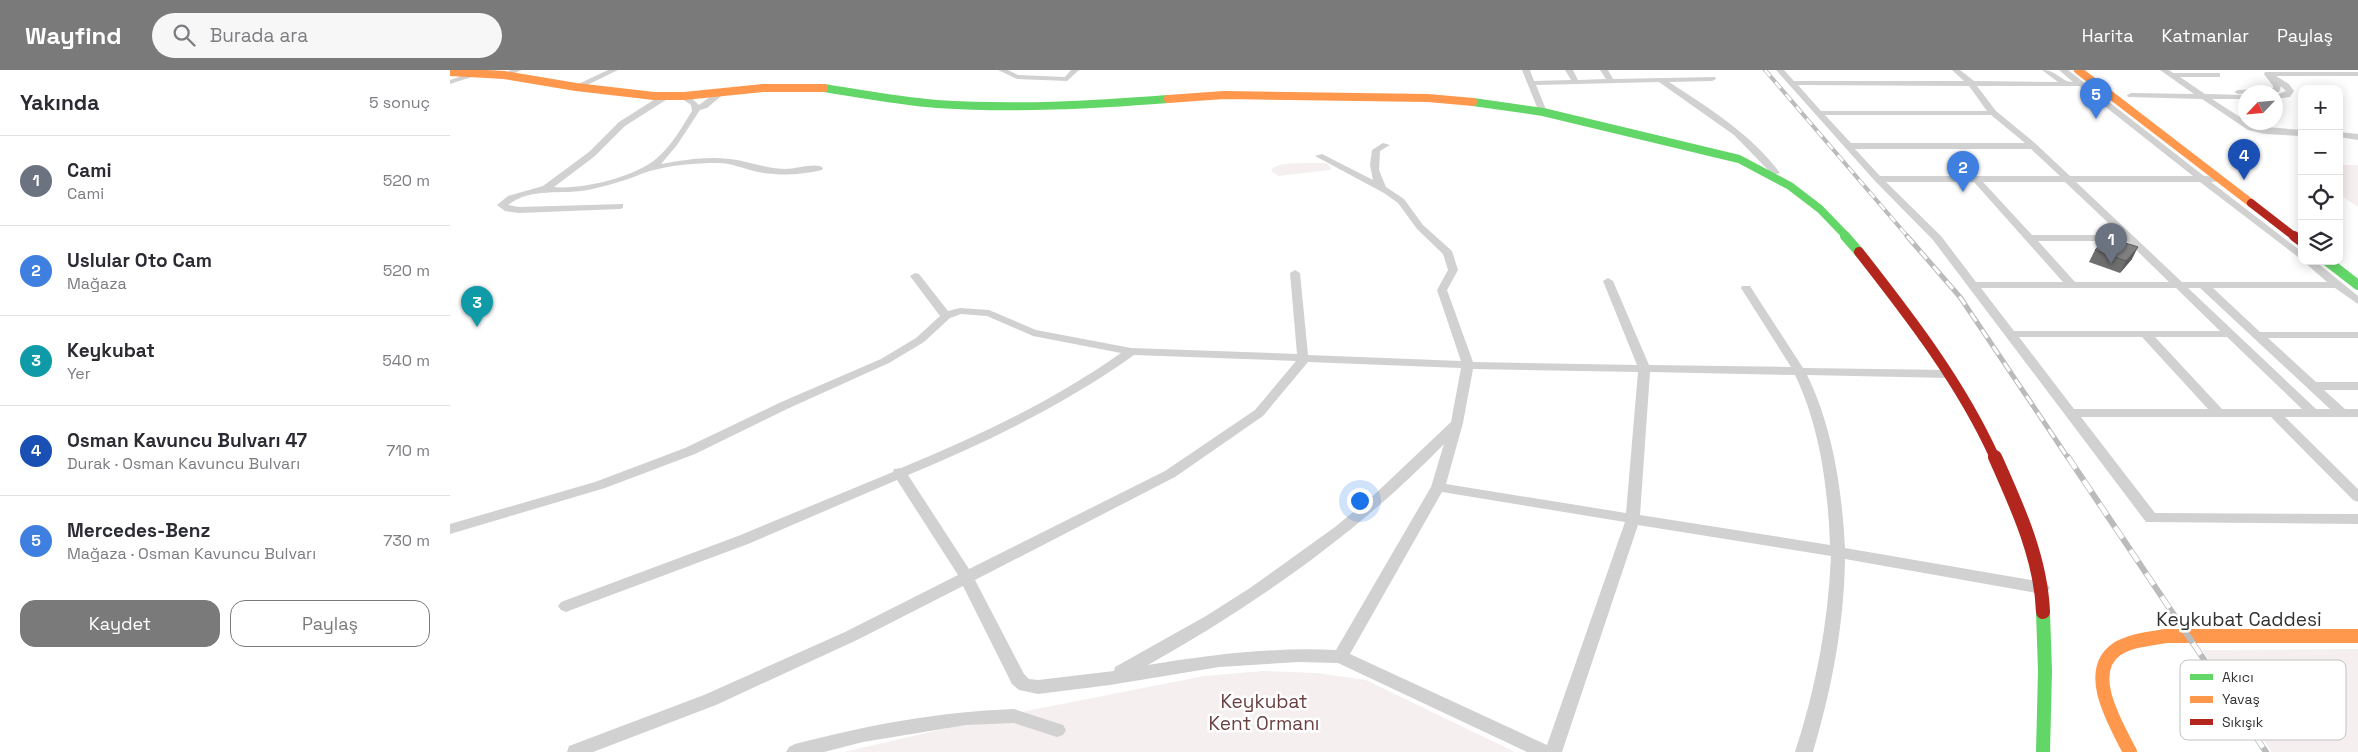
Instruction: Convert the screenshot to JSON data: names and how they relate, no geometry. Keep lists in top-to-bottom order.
{
  "streets": {
    "main road": ["Keykubat Caddesi"]
  },
  "parks": ["Keykubat Kent Ormanı"],
  "legend": ["Akıcı", "Yavaş", "Sıkışık"],
  "north": "bottom left",
  "page": {
    "header": "Wayfind",
    "search": "Burada ara",
    "nav": ["Harita", "Katmanlar", "Paylaş"],
    "heading": ["Yakında", "5 sonuç"],
    "pins": [
      "5",
      "4",
      "2",
      "1",
      "3"
    ],
    "map_buttons": ["+", "−"],
    "list": [
      {
        "mark": "1",
        "name": "Cami",
        "note": "Cami",
        "value": "520 m"
      },
      {
        "mark": "2",
        "name": "Uslular Oto Cam",
        "note": "Mağaza",
        "value": "520 m"
      },
      {
        "mark": "3",
        "name": "Keykubat",
        "note": "Yer",
        "value": "540 m"
      },
      {
        "mark": "4",
        "name": "Osman Kavuncu Bulvarı 47",
        "note": "Durak · Osman Kavuncu Bulvarı",
        "value": "710 m"
      },
      {
        "mark": "5",
        "name": "Mercedes-Benz",
        "note": "Mağaza · Osman Kavuncu Bulvarı",
        "value": "730 m"
      }
    ],
    "buttons": ["Kaydet", "Paylaş"]
  }
}
